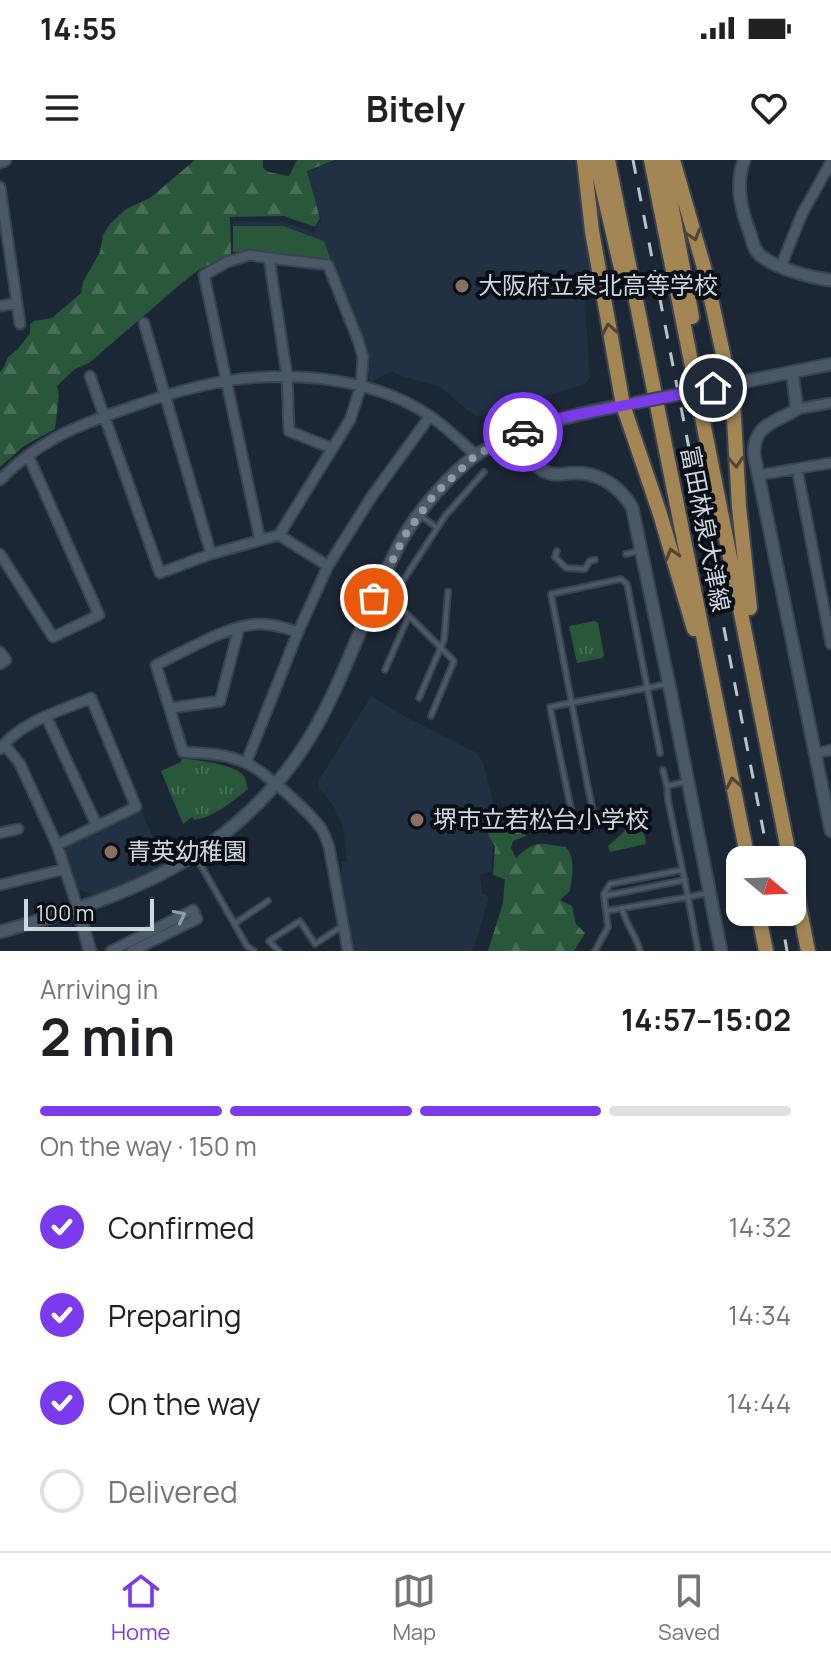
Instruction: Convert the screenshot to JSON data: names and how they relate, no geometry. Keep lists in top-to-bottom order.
{
  "streets": {
    "main road": ["富田林泉大津線"]
  },
  "places": ["大阪府立泉北高等学校", "堺市立若松台小学校", "青英幼稚園"],
  "scale_bar": "100 m",
  "north": "right",
  "page": {
    "status": "14:55",
    "header": "Bitely",
    "scale": "100 m",
    "heading": ["2 min", "Arriving in", "14:57–15:02"],
    "bar": "On the way · 150 m",
    "list": [
      ["Confirmed", "14:32"],
      ["Preparing", "14:34"],
      ["On the way", "14:44"],
      "Delivered"
    ],
    "tabs": ["Home", "Map", "Saved"]
  }
}
